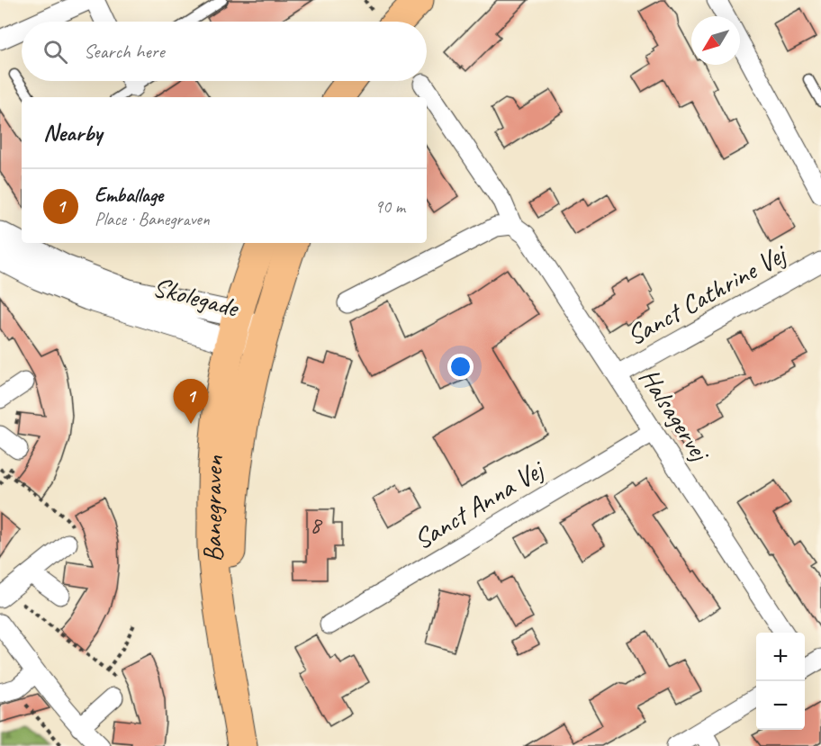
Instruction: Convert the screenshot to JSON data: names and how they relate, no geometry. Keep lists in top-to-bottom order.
{
  "streets": {
    "main road": ["Banegraven"],
    "street": [
      "Sanct Cathrine Vej",
      "Skolegade",
      "Halsagervej",
      "Sanct Anna Vej"
    ]
  },
  "crossings": [
    ["Sanct Cathrine Vej", "Halsagervej"],
    ["Skolegade", "Banegraven"],
    ["Halsagervej", "Sanct Anna Vej"]
  ],
  "house_numbers": ["8"],
  "north": "bottom left",
  "page": {
    "search": "Search here",
    "heading": "Nearby",
    "list": [
      {
        "mark": "1",
        "name": "Emballage",
        "note": "Place · Banegraven",
        "value": "90 m"
      }
    ],
    "pins": "1",
    "map_buttons": ["+", "−"]
  }
}
